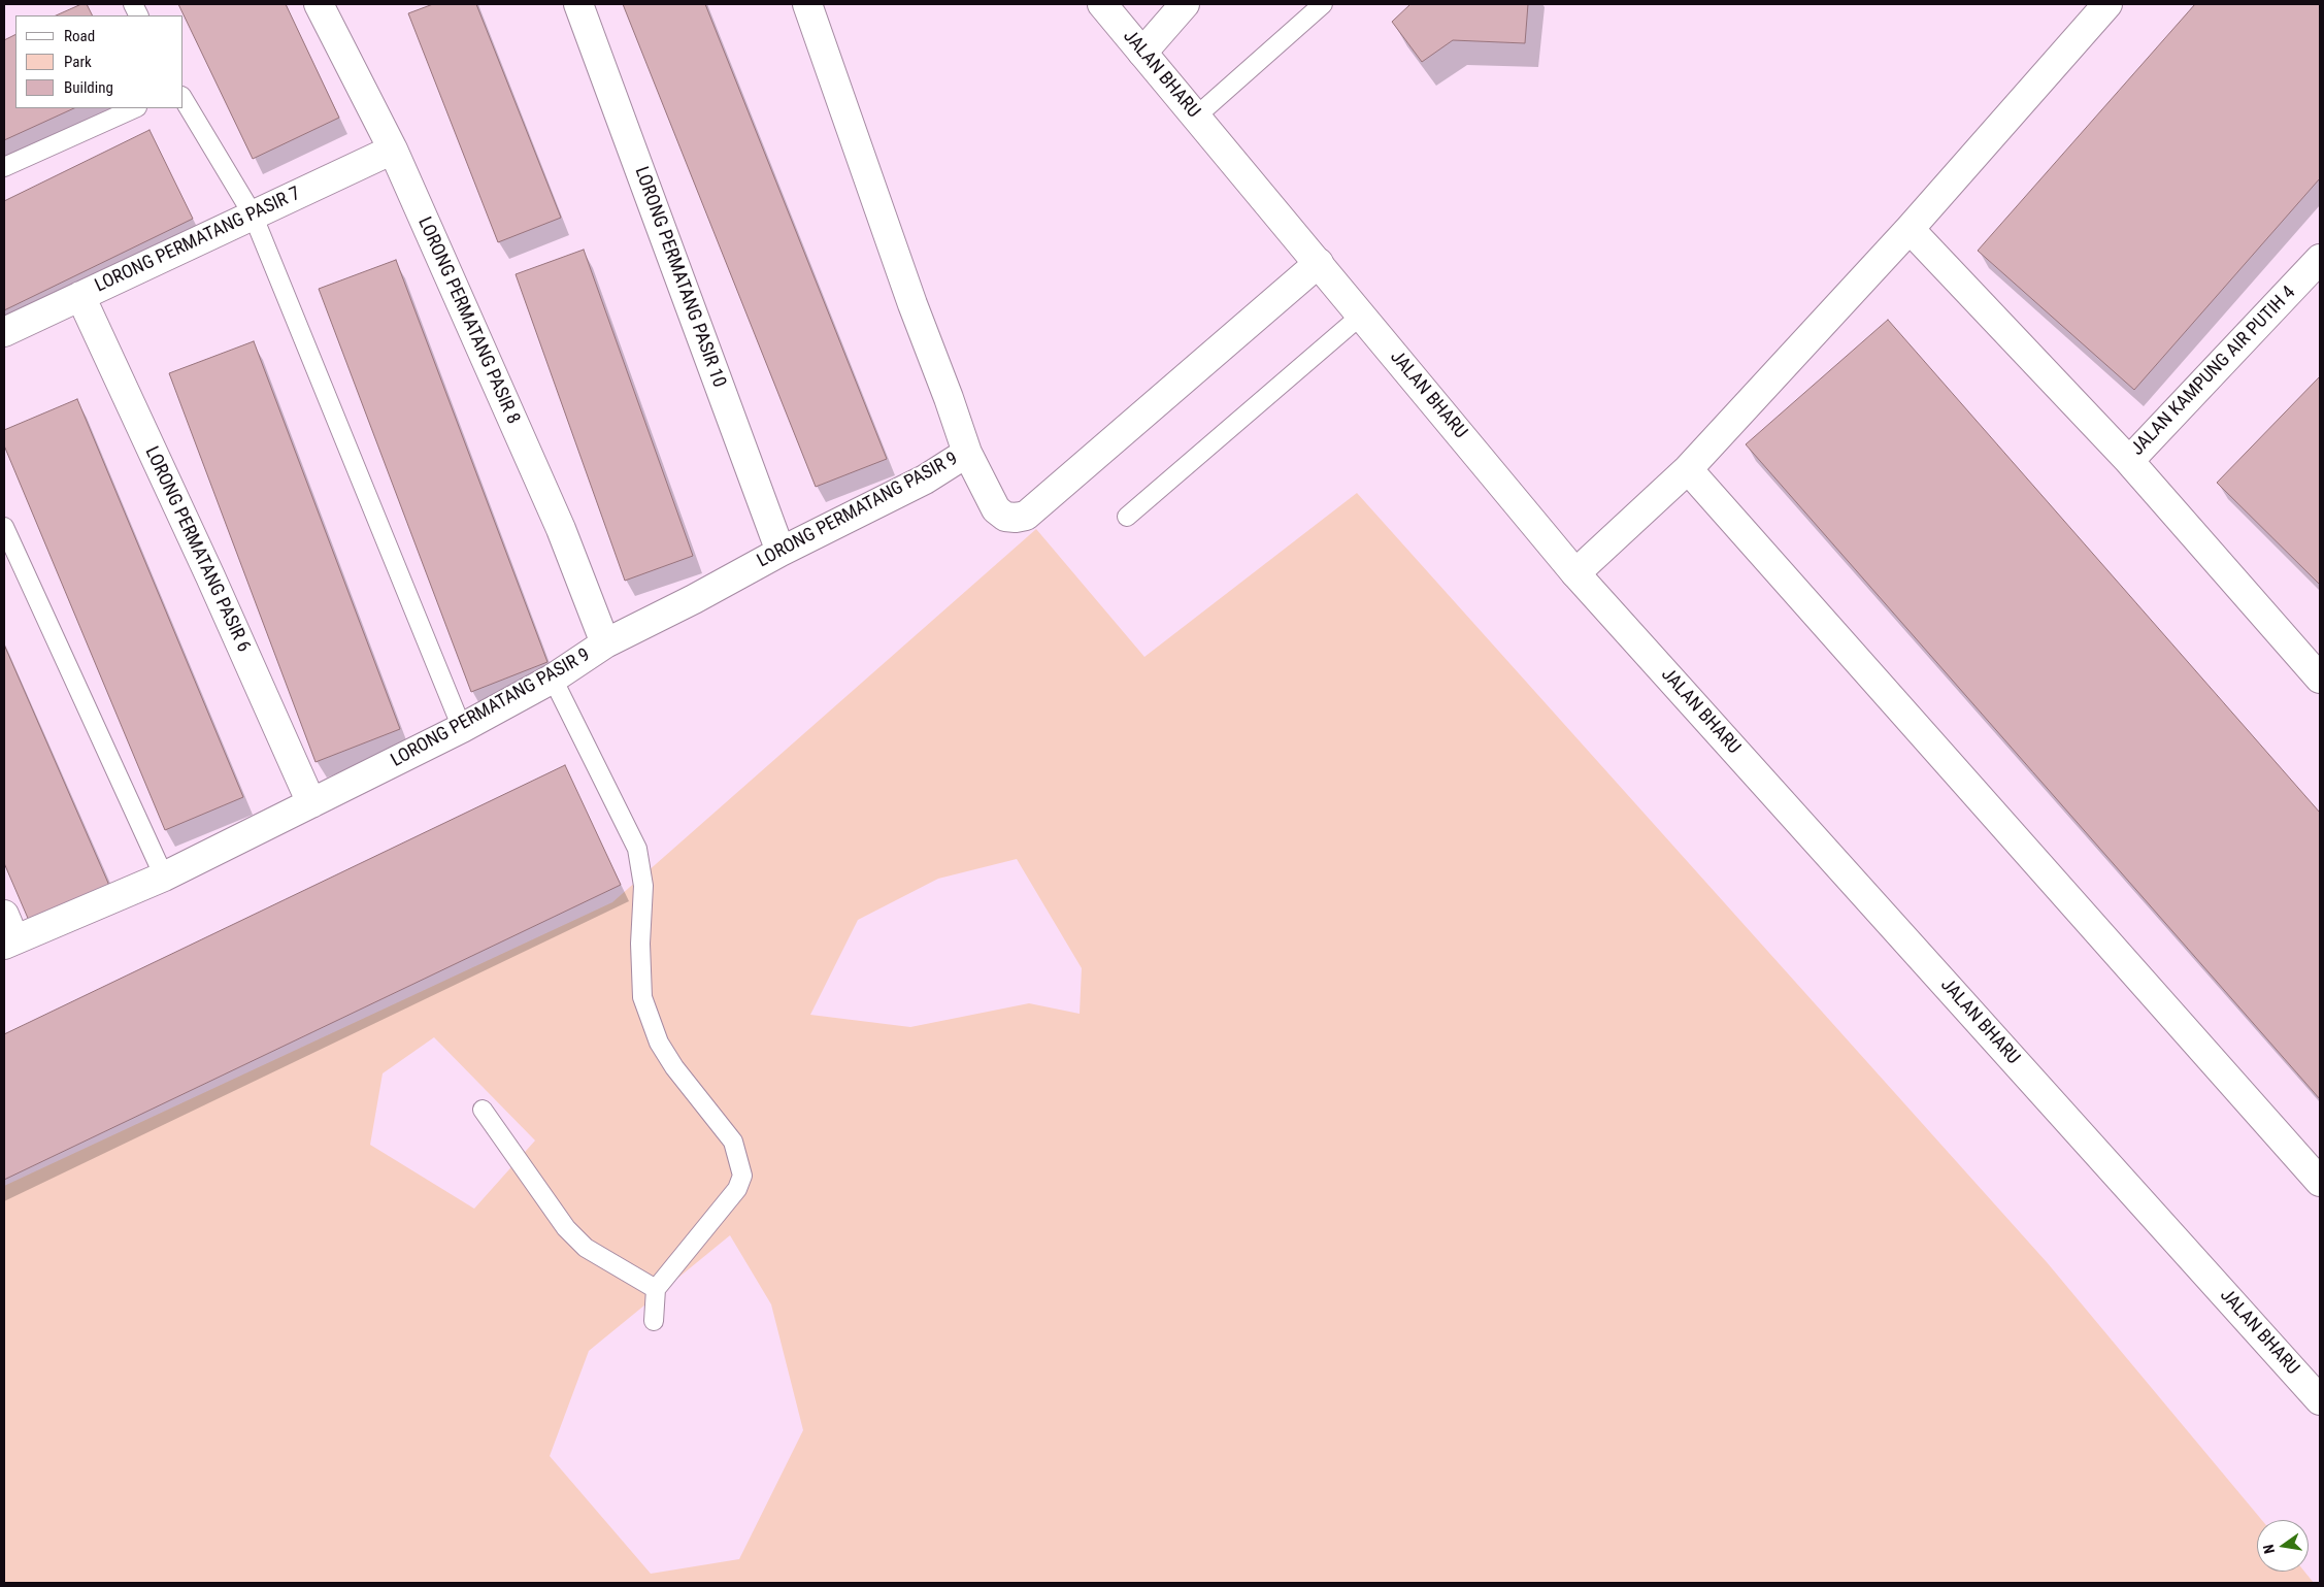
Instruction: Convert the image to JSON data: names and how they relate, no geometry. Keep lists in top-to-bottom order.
{
  "streets": {
    "street": [
      "JALAN BHARU",
      "LORONG PERMATANG PASIR 7",
      "LORONG PERMATANG PASIR 10",
      "LORONG PERMATANG PASIR 8",
      "JALAN KAMPUNG AIR PUTIH 4",
      "LORONG PERMATANG PASIR 9",
      "LORONG PERMATANG PASIR 6"
    ]
  },
  "crossings": [
    ["LORONG PERMATANG PASIR 7", "LORONG PERMATANG PASIR 8"],
    ["LORONG PERMATANG PASIR 7", "LORONG PERMATANG PASIR 6"],
    ["LORONG PERMATANG PASIR 10", "LORONG PERMATANG PASIR 9"],
    ["LORONG PERMATANG PASIR 8", "LORONG PERMATANG PASIR 9"],
    ["LORONG PERMATANG PASIR 9", "LORONG PERMATANG PASIR 6"]
  ],
  "legend": ["Road", "Park", "Building"],
  "north": "left"
}
